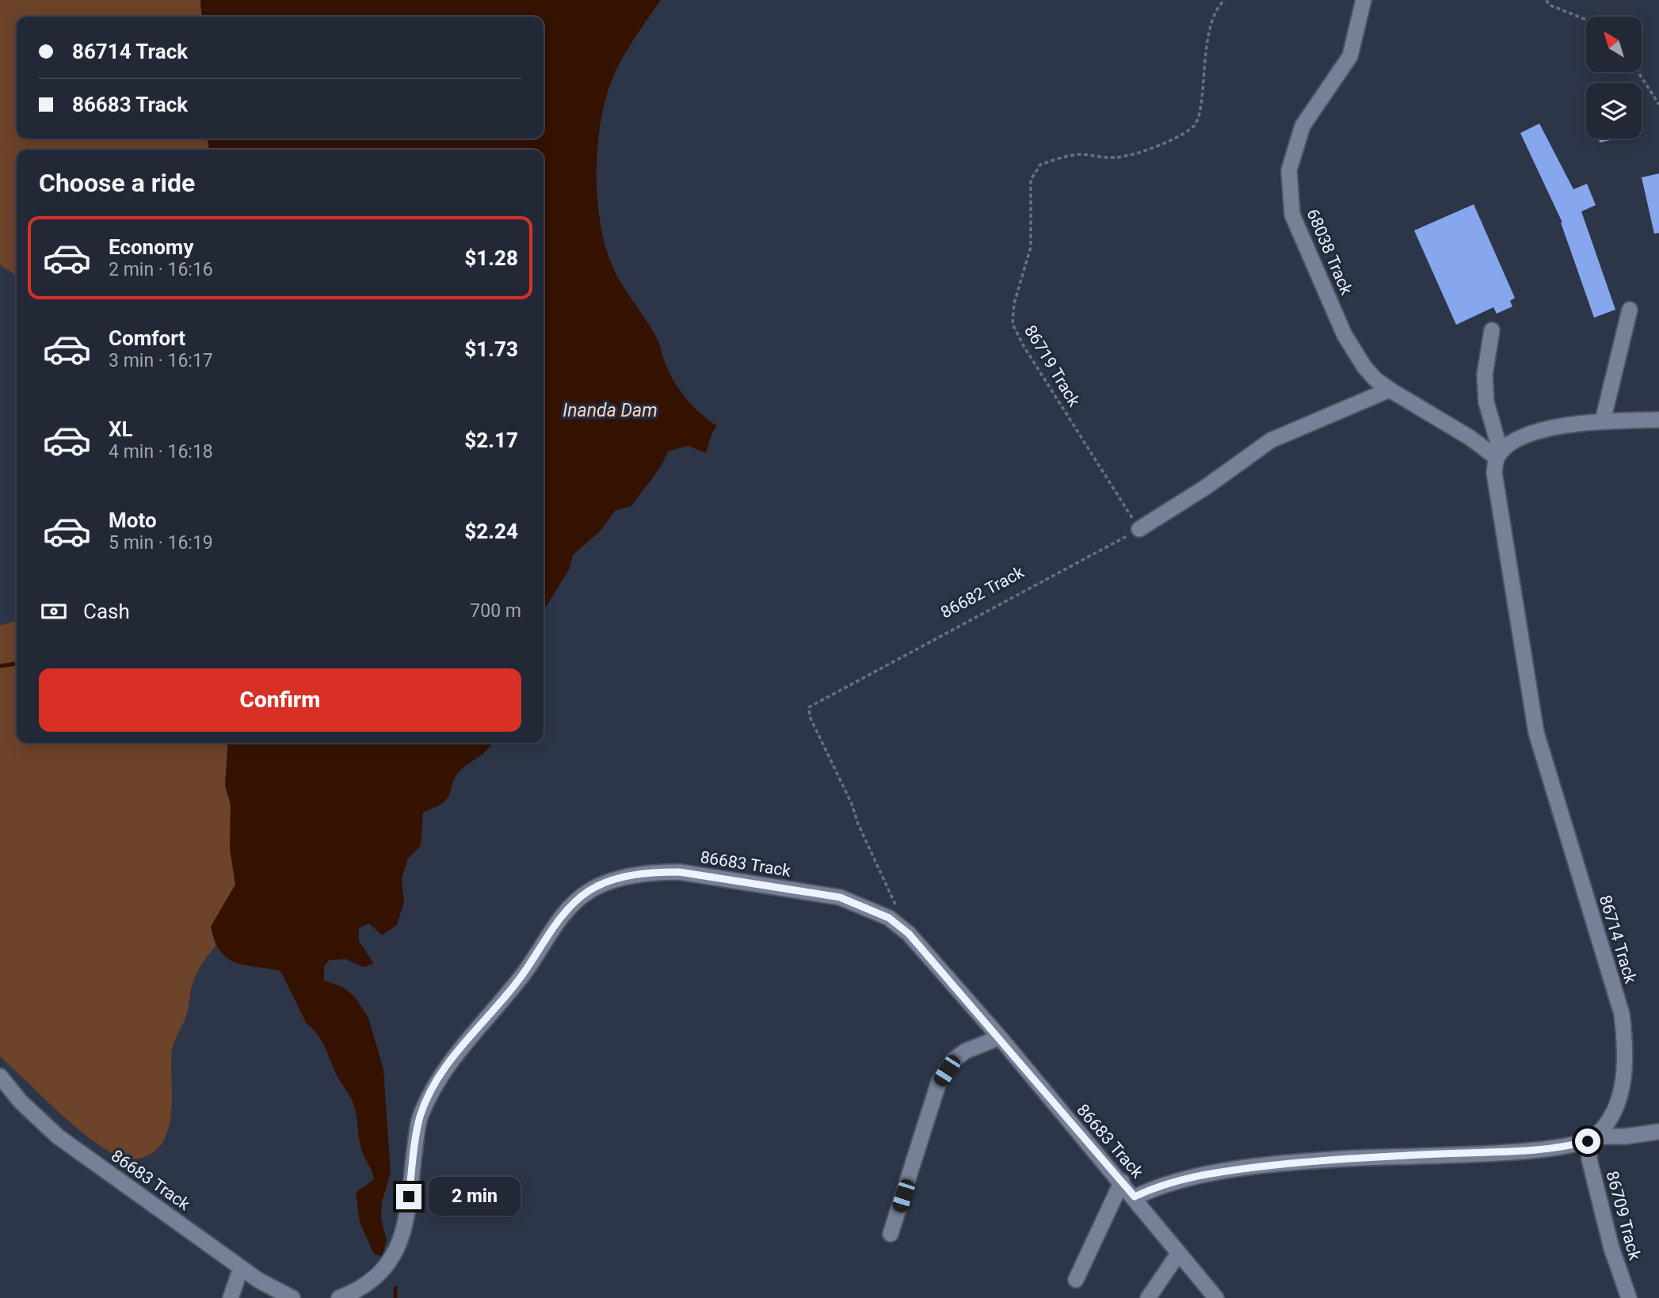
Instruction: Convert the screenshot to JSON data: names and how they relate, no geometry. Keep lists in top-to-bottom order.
{
  "streets": {
    "street": [
      "68038 Track",
      "86683 Track",
      "86714 Track",
      "86709 Track"
    ],
    "path": ["86719 Track", "86682 Track"]
  },
  "crossings": [
    ["68038 Track", "86714 Track"],
    ["86719 Track", "86682 Track"],
    ["86714 Track", "86709 Track"]
  ],
  "water": ["Inanda Dam"],
  "north": "top left",
  "page": {
    "banner": ["86714 Track", "86683 Track"],
    "heading": "Choose a ride",
    "list": [
      {
        "name": "Economy",
        "note": "2 min · 16:16",
        "value": "$1.28"
      },
      {
        "name": "Comfort",
        "note": "3 min · 16:17",
        "value": "$1.73"
      },
      {
        "name": "XL",
        "note": "4 min · 16:18",
        "value": "$2.17"
      },
      {
        "name": "Moto",
        "note": "5 min · 16:19",
        "value": "$2.24"
      }
    ],
    "pay": ["Cash", "700 m"],
    "buttons": "Confirm",
    "bubble": "2 min"
  }
}
